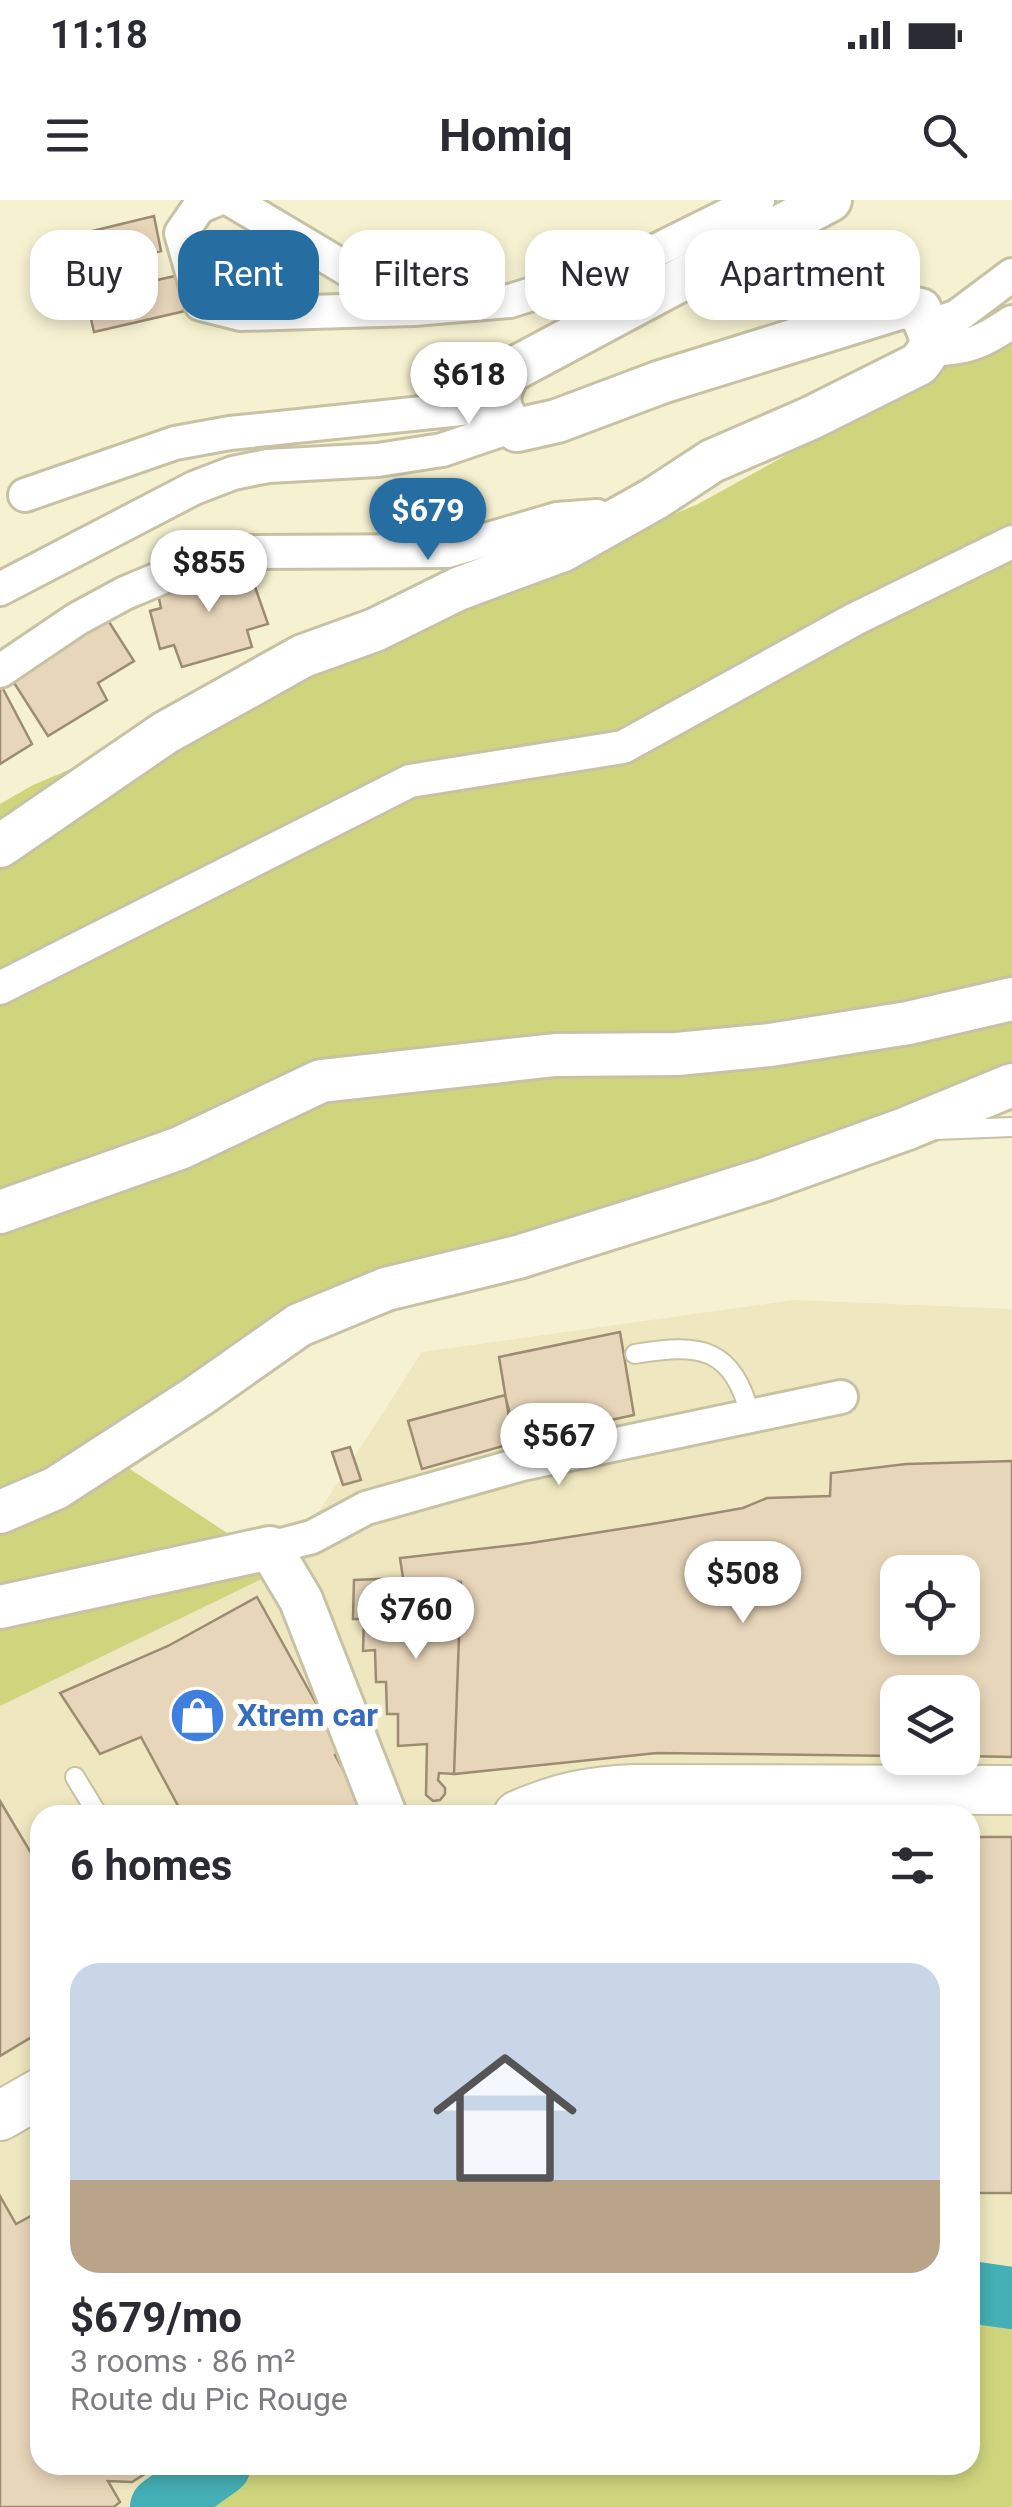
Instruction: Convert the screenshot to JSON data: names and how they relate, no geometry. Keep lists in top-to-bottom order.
{
  "places": {
    "shop": ["Xtrem car"]
  },
  "page": {
    "status": "11:18",
    "header": "Homiq",
    "chip": [
      "Buy",
      "Rent",
      "Filters",
      "New",
      "Apartment"
    ],
    "price": [
      "$618",
      "$679",
      "$855",
      "$567",
      "$508",
      "$760"
    ],
    "heading": "6 homes",
    "list": [
      {
        "name": "$679/mo",
        "note": "3 rooms · 86 m² · Route du Pic Rouge"
      }
    ]
  }
}
